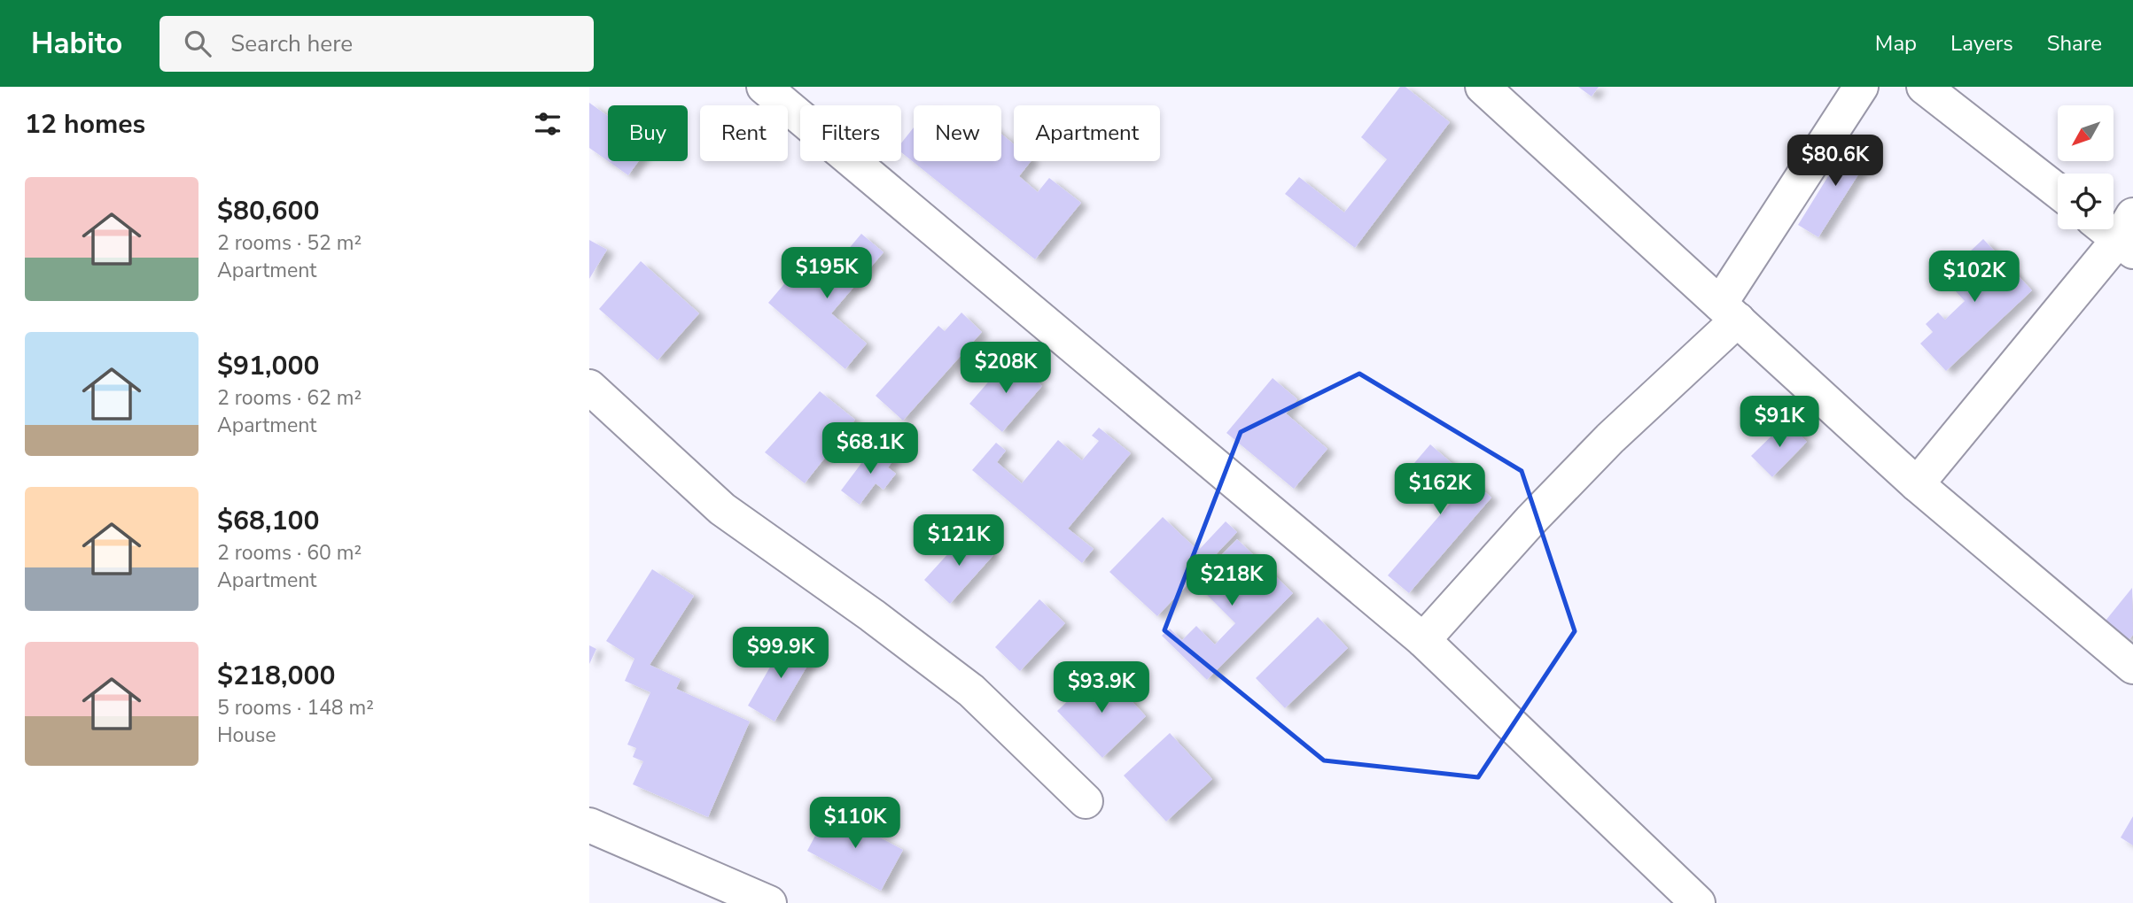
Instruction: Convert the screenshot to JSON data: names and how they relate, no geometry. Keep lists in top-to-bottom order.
{
  "north": "bottom left",
  "page": {
    "header": "Habito",
    "search": "Search here",
    "nav": ["Map", "Layers", "Share"],
    "heading": "12 homes",
    "chip": [
      "Buy",
      "Rent",
      "Filters",
      "New",
      "Apartment"
    ],
    "price": [
      "$80.6K",
      "$195K",
      "$102K",
      "$208K",
      "$91K",
      "$68.1K",
      "$162K",
      "$121K",
      "$218K",
      "$99.9K",
      "$93.9K",
      "$110K"
    ],
    "list": [
      {
        "name": "$80,600",
        "note": "2 rooms · 52 m² · Apartment"
      },
      {
        "name": "$91,000",
        "note": "2 rooms · 62 m² · Apartment"
      },
      {
        "name": "$68,100",
        "note": "2 rooms · 60 m² · Apartment"
      },
      {
        "name": "$218,000",
        "note": "5 rooms · 148 m² · House"
      }
    ]
  }
}
